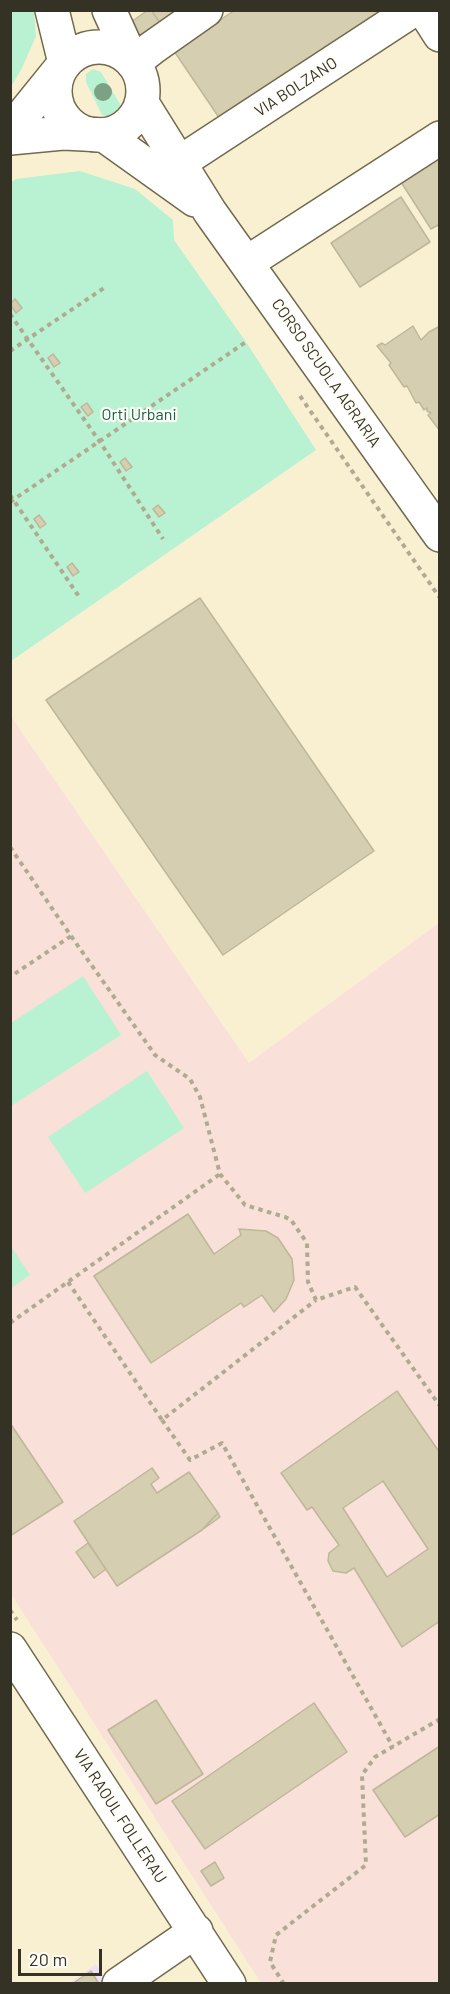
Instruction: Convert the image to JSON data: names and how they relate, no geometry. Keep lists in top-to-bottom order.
{
  "streets": {
    "street": ["VIA BOLZANO", "CORSO SCUOLA AGRARIA", "VIA RAOUL FOLLERAU"]
  },
  "crossings": [
    ["VIA BOLZANO", "CORSO SCUOLA AGRARIA"]
  ],
  "parks": ["Orti Urbani"],
  "scale_bar": "20 m"
}
